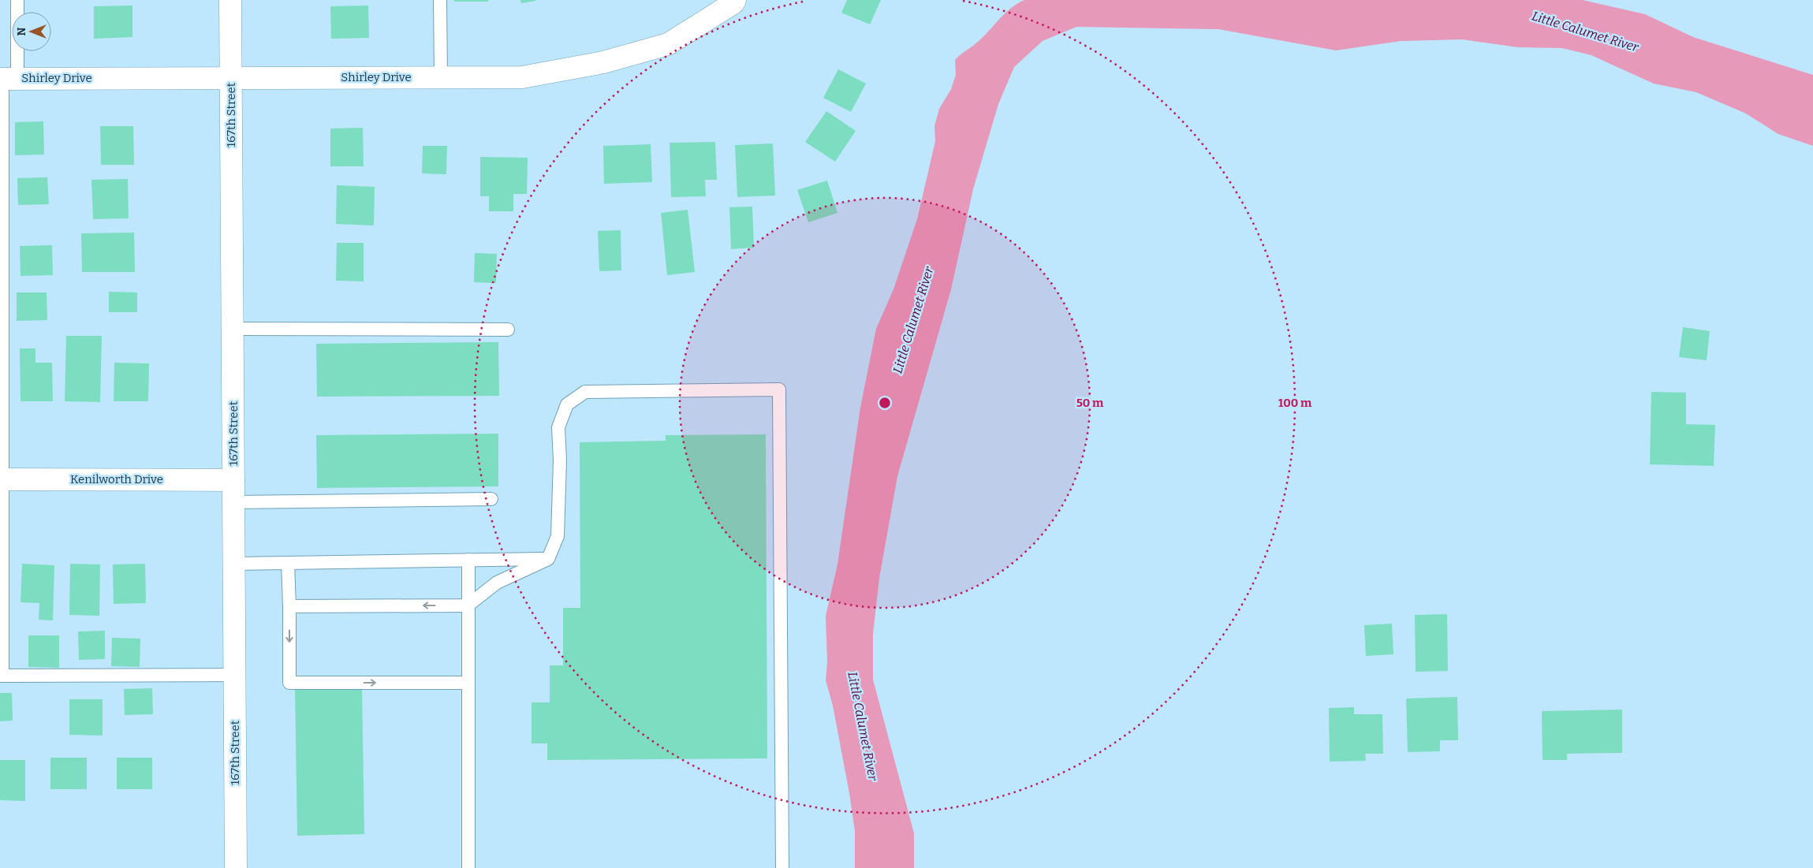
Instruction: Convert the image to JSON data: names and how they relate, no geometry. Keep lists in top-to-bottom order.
{
  "streets": {
    "street": ["Shirley Drive", "167th Street", "Kenilworth Drive"]
  },
  "crossings": [
    ["Shirley Drive", "167th Street"],
    ["167th Street", "Kenilworth Drive"]
  ],
  "water": ["Little Calumet River"],
  "north": "left",
  "rings": ["50 m", "100 m"]
}
